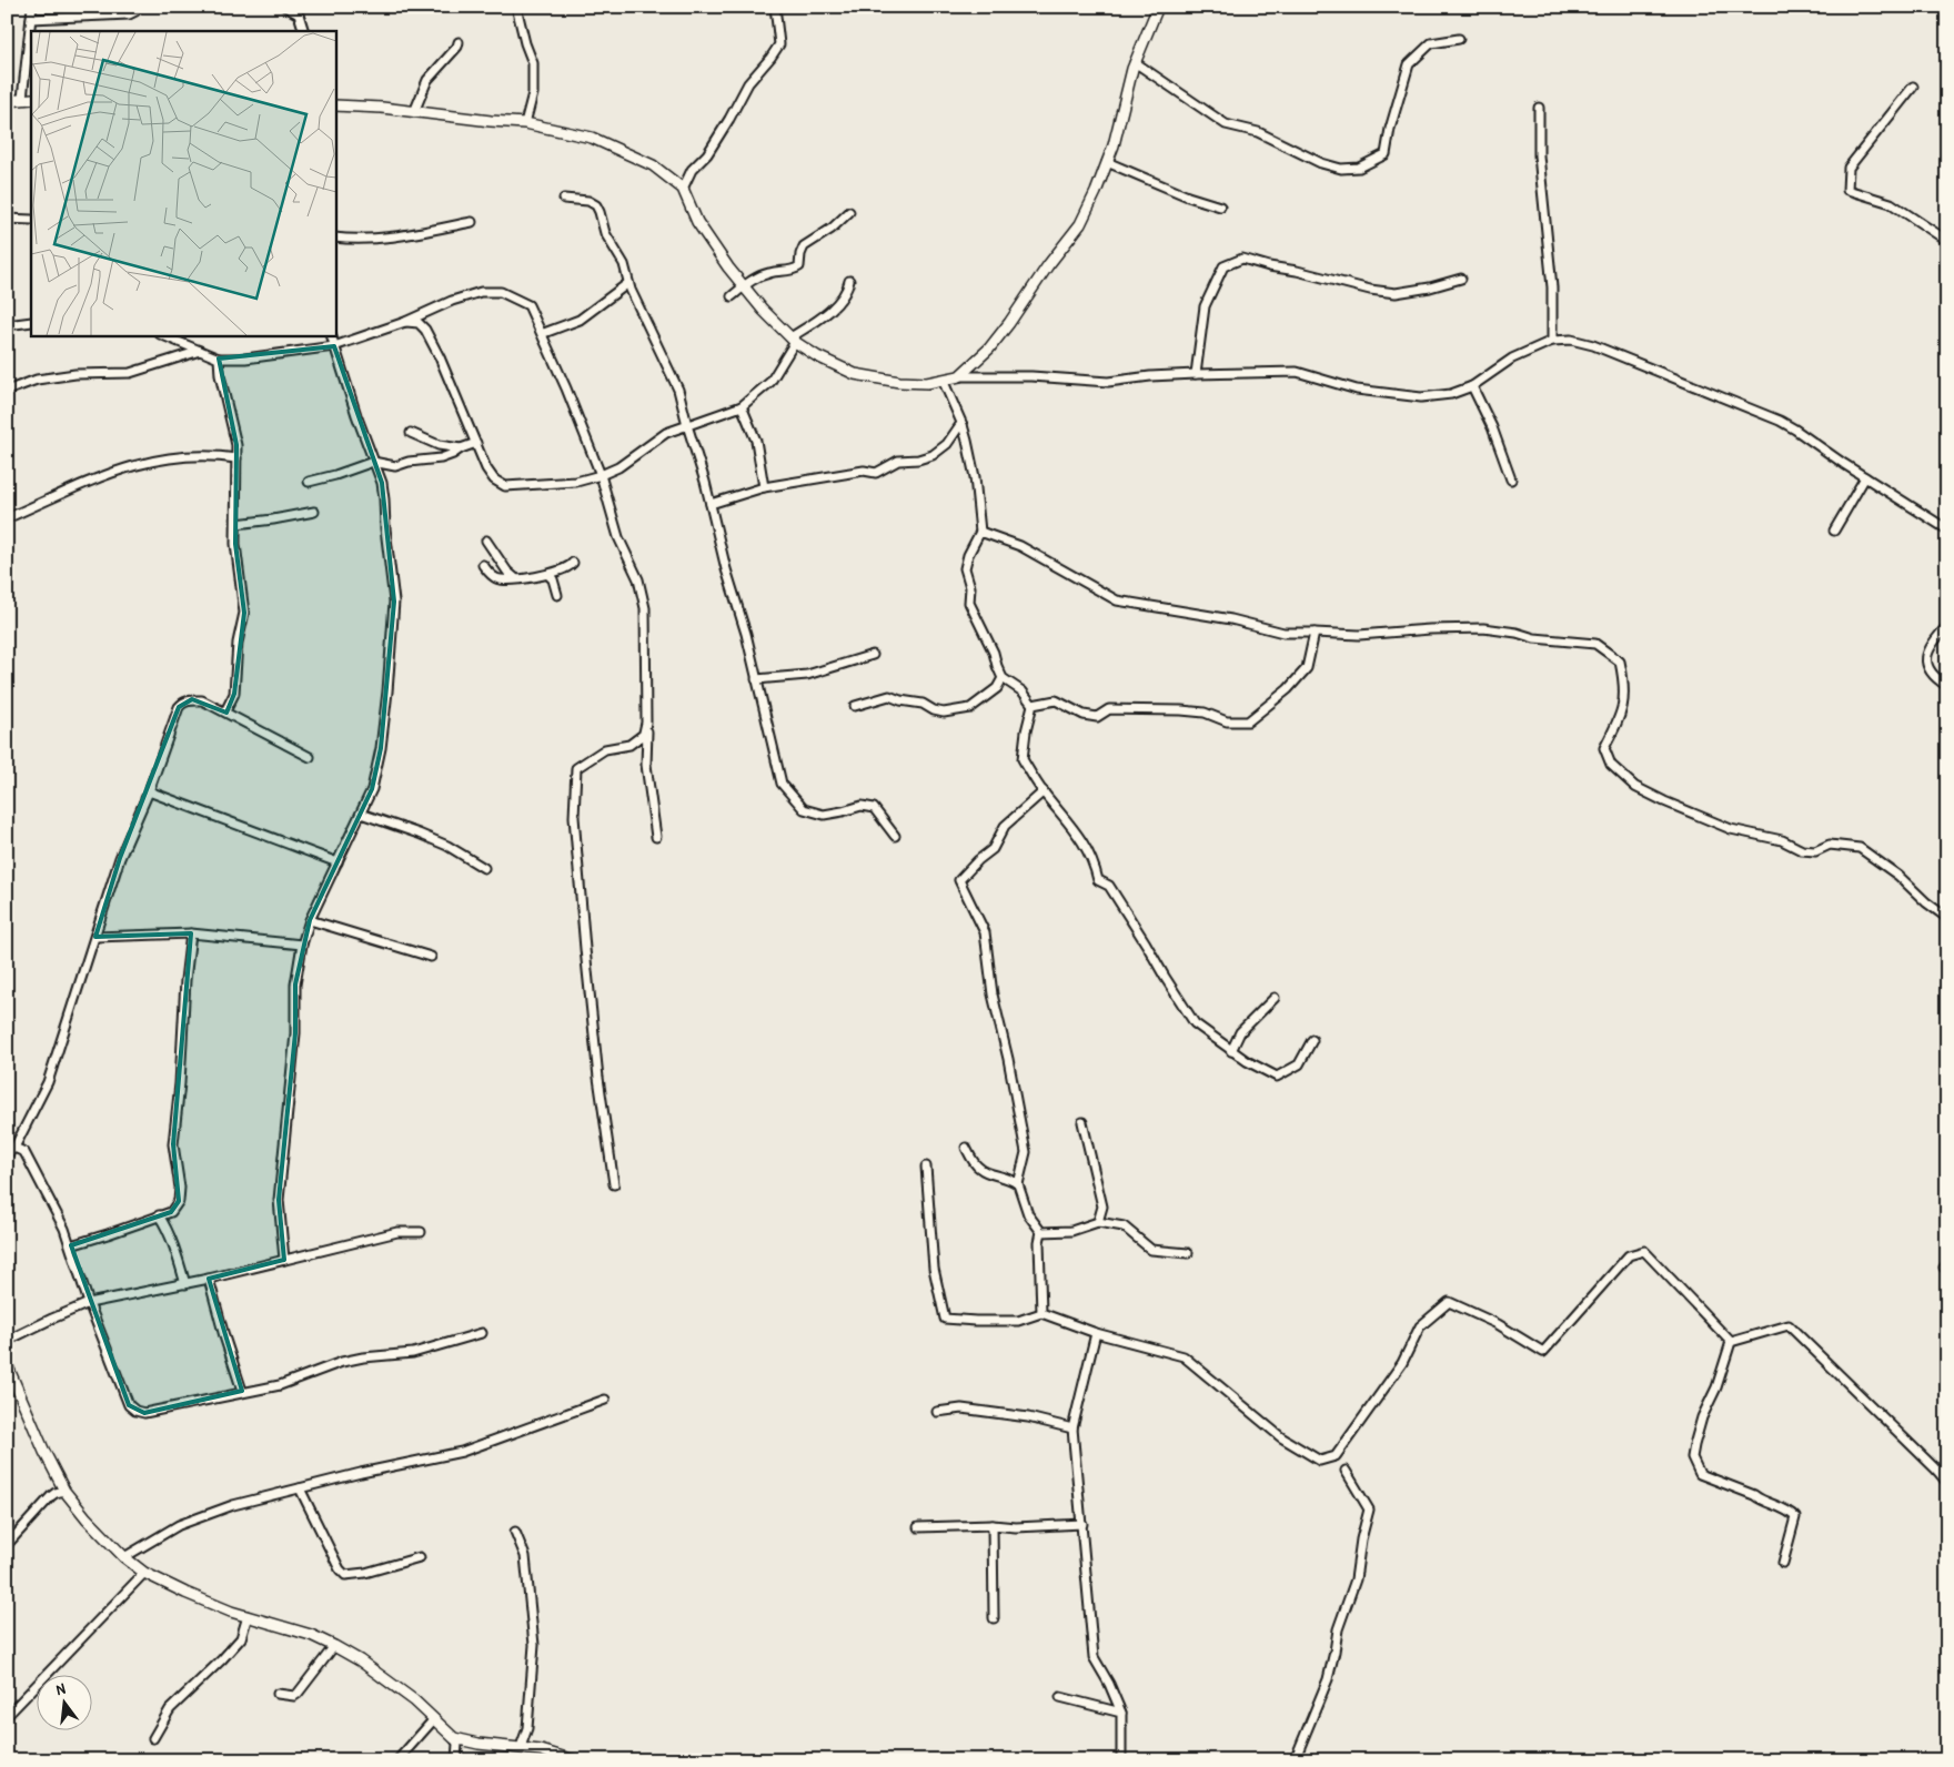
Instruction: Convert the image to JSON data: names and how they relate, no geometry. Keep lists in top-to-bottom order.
{
  "north": "top"
}
